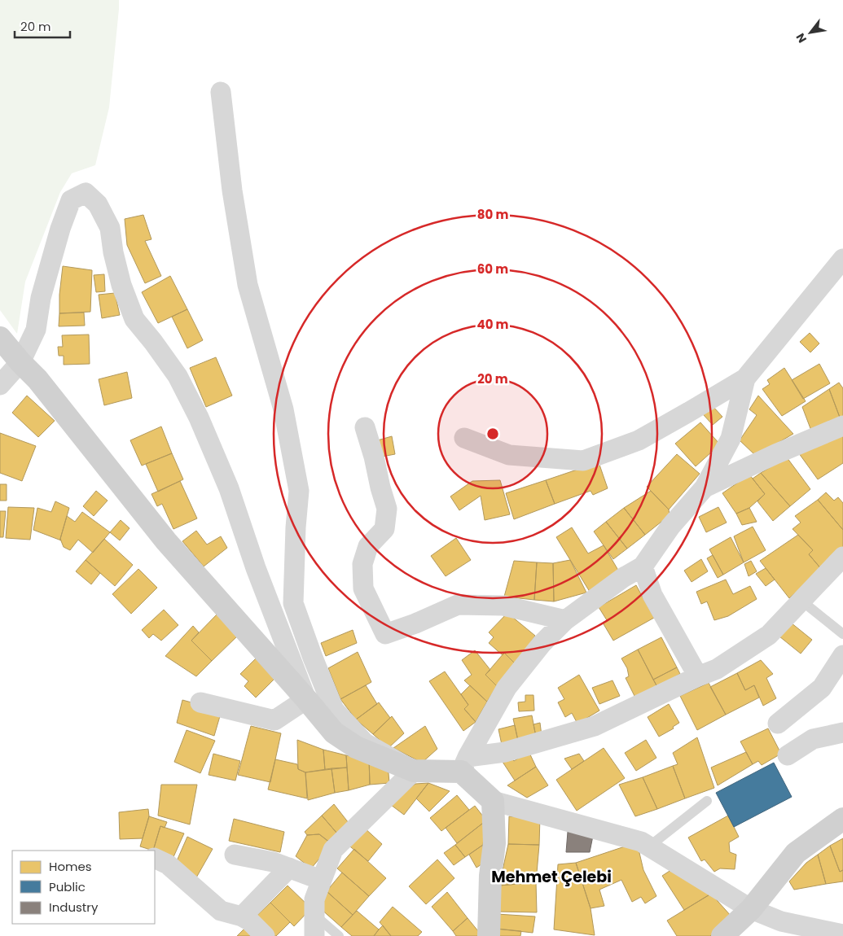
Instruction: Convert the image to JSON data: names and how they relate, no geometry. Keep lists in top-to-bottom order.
{
  "districts": ["Mehmet Çelebi"],
  "legend": ["Homes", "Public", "Industry"],
  "scale_bar": "20 m",
  "north": "bottom left",
  "rings": [
    "80 m",
    "60 m",
    "40 m",
    "20 m"
  ]
}
